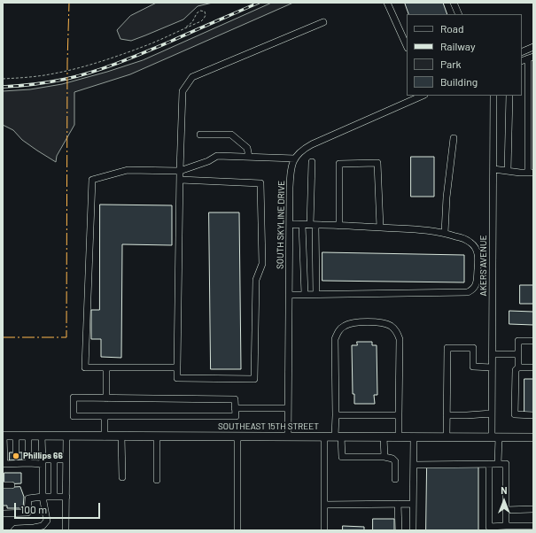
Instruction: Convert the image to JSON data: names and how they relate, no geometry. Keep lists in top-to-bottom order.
{
  "streets": {
    "main road": ["SOUTHEAST 15TH STREET"],
    "street": ["SOUTH SKYLINE DRIVE", "AKERS AVENUE"]
  },
  "crossings": [
    ["SOUTH SKYLINE DRIVE", "SOUTHEAST 15TH STREET"],
    ["AKERS AVENUE", "SOUTHEAST 15TH STREET"]
  ],
  "places": ["Phillips 66"],
  "legend": [
    "Road",
    "Railway",
    "Park",
    "Building"
  ],
  "scale_bar": "100 m",
  "north": "top"
}
